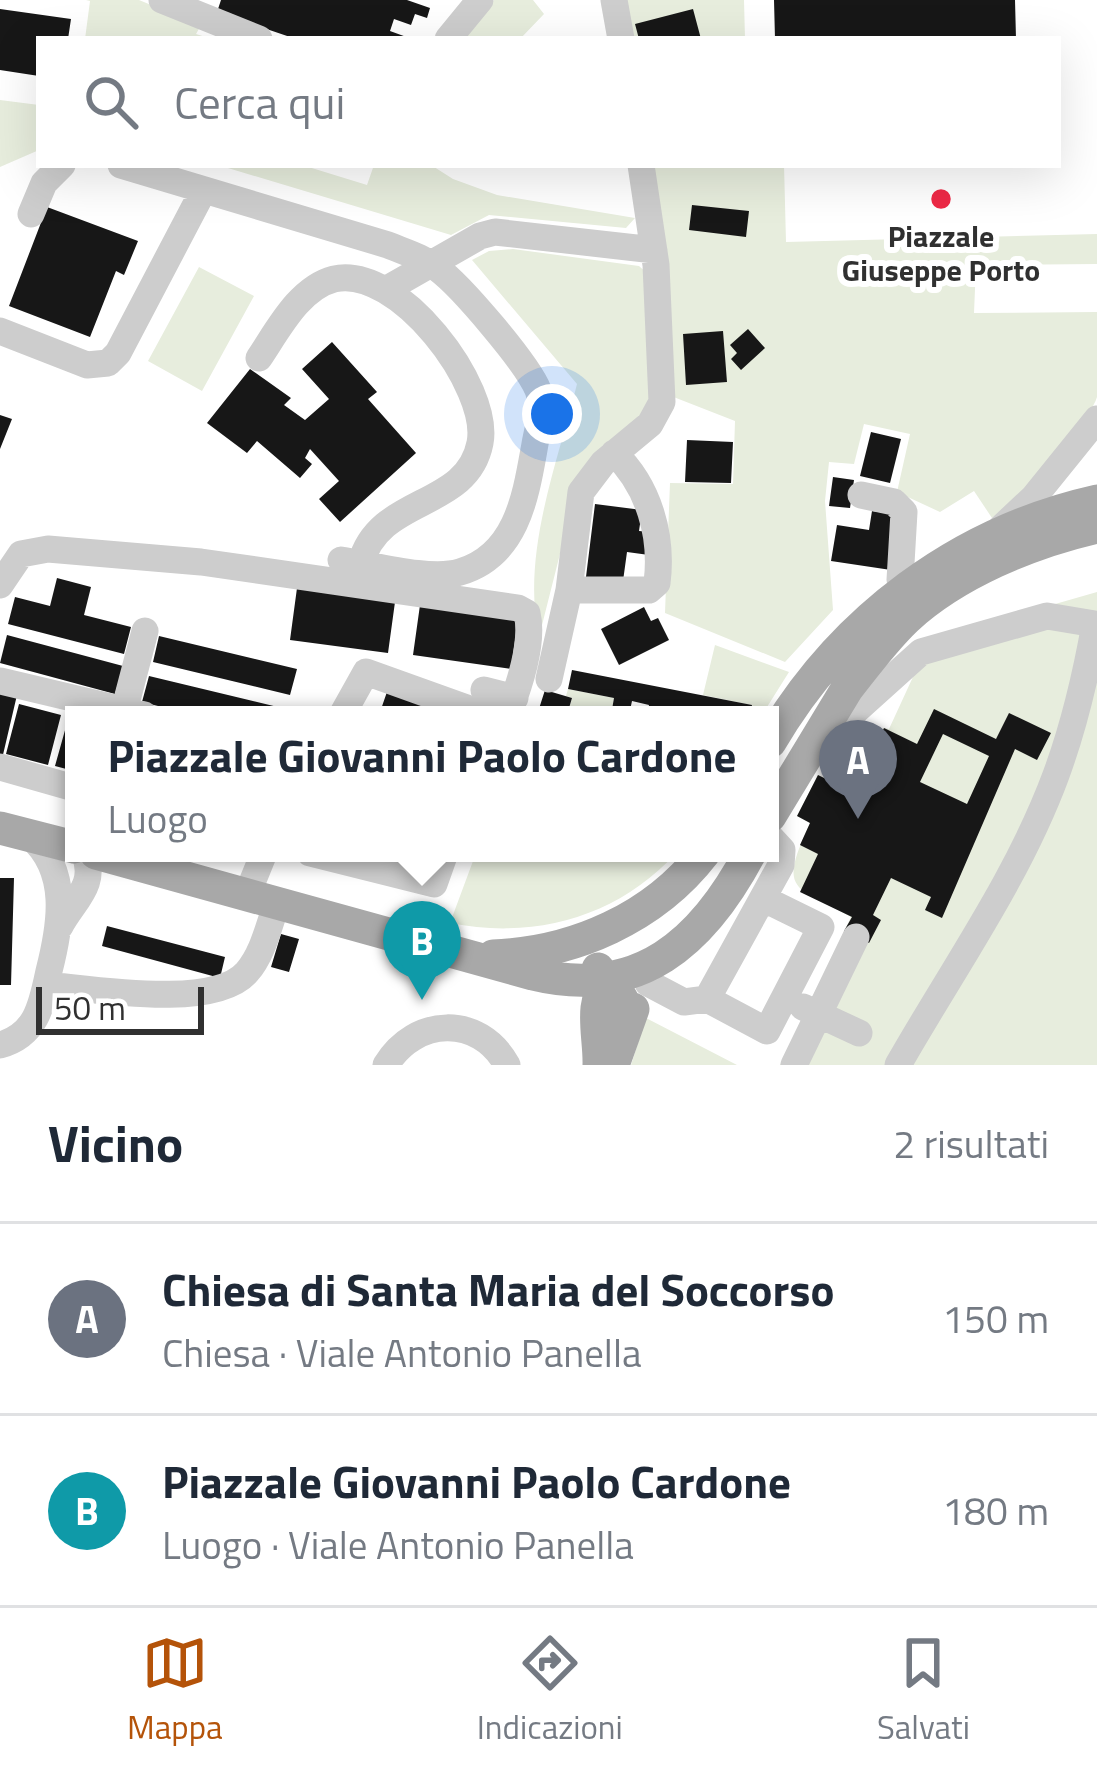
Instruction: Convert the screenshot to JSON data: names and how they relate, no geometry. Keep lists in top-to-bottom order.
{
  "places": ["Piazzale Giuseppe Porto"],
  "scale_bar": "50 m",
  "page": {
    "search": "Cerca qui",
    "popup": ["Piazzale Giovanni Paolo Cardone", "Luogo"],
    "pins": ["A", "B"],
    "scale": "50 m",
    "heading": ["Vicino", "2 risultati"],
    "list": [
      {
        "mark": "A",
        "name": "Chiesa di Santa Maria del Soccorso",
        "note": "Chiesa · Viale Antonio Panella",
        "value": "150 m"
      },
      {
        "mark": "B",
        "name": "Piazzale Giovanni Paolo Cardone",
        "note": "Luogo · Viale Antonio Panella",
        "value": "180 m"
      }
    ],
    "nav": ["Mappa", "Indicazioni", "Salvati"]
  }
}
